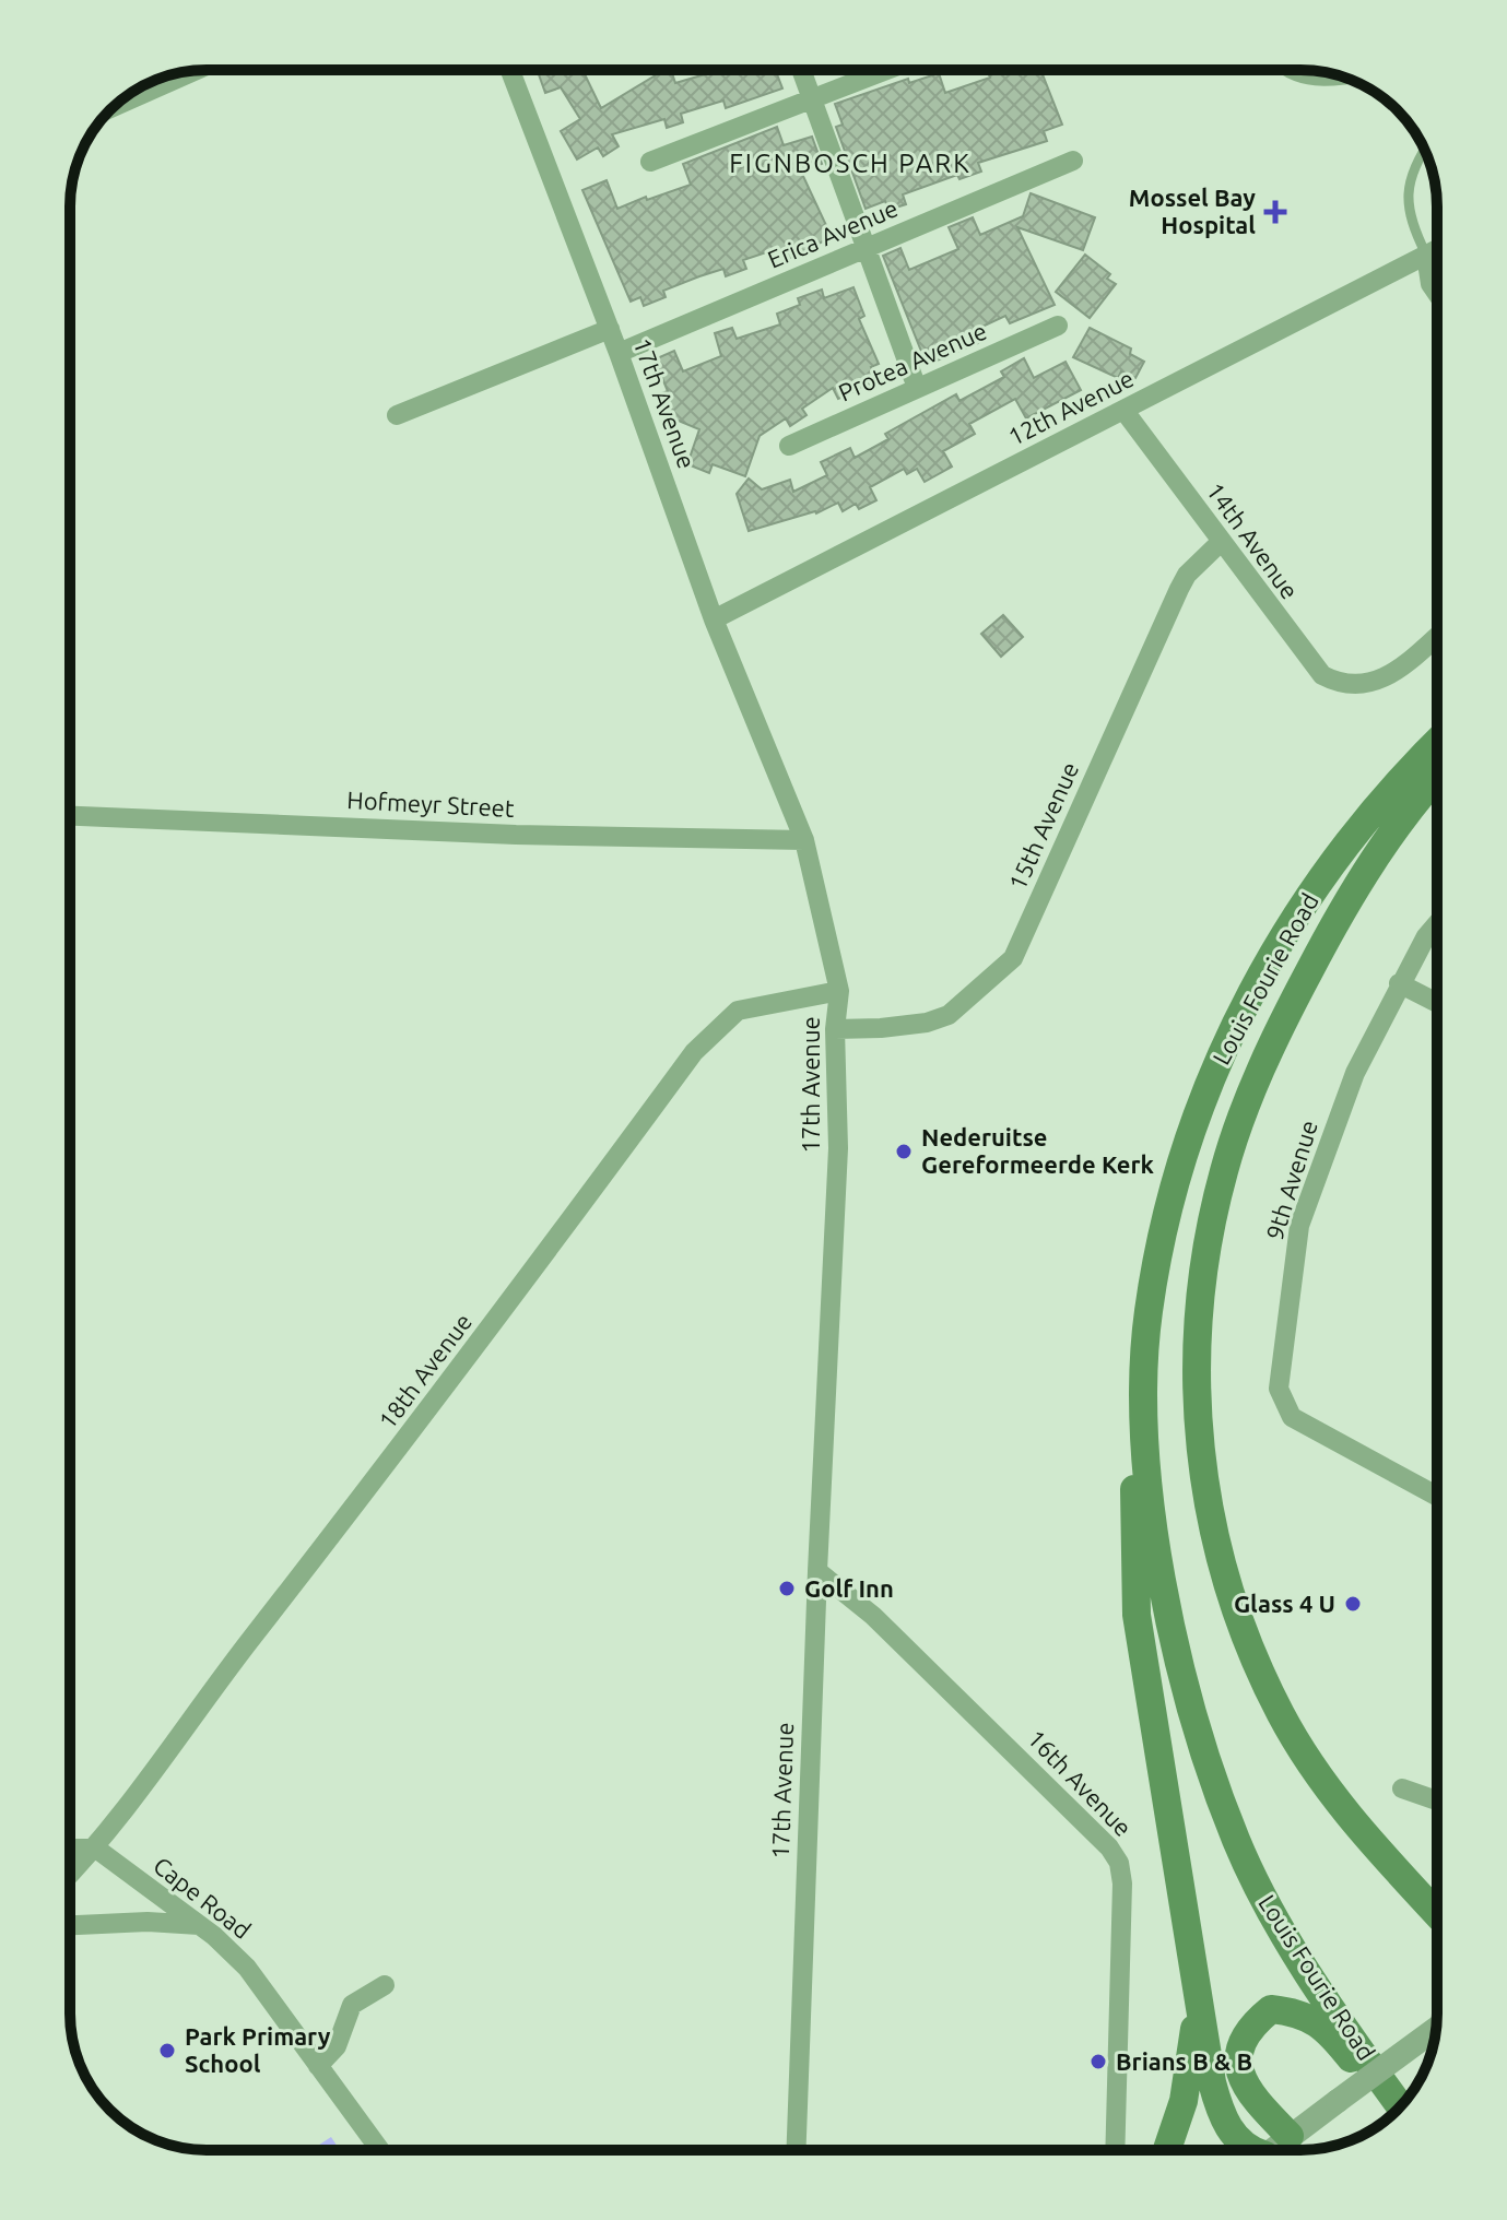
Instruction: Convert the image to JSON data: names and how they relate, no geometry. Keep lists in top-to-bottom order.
{
  "streets": {
    "main road": ["Louis Fourie Road"],
    "street": [
      "Erica Avenue",
      "Protea Avenue",
      "17th Avenue",
      "12th Avenue",
      "14th Avenue",
      "Hofmeyr Street",
      "15th Avenue",
      "9th Avenue",
      "18th Avenue",
      "16th Avenue",
      "Cape Road"
    ]
  },
  "crossings": [
    ["Erica Avenue", "17th Avenue"],
    ["17th Avenue", "12th Avenue"],
    ["17th Avenue", "Hofmeyr Street"],
    ["17th Avenue", "15th Avenue"],
    ["17th Avenue", "18th Avenue"],
    ["17th Avenue", "16th Avenue"],
    ["12th Avenue", "14th Avenue"],
    ["14th Avenue", "15th Avenue"],
    ["18th Avenue", "Cape Road"]
  ],
  "districts": ["FIGNBOSCH PARK"],
  "places": {
    "health": ["Mossel Bay Hospital"],
    "other": [
      "Nederuitse Gereformeerde Kerk",
      "Golf Inn",
      "Glass 4 U",
      "Park Primary School",
      "Brians B & B"
    ]
  }
}
